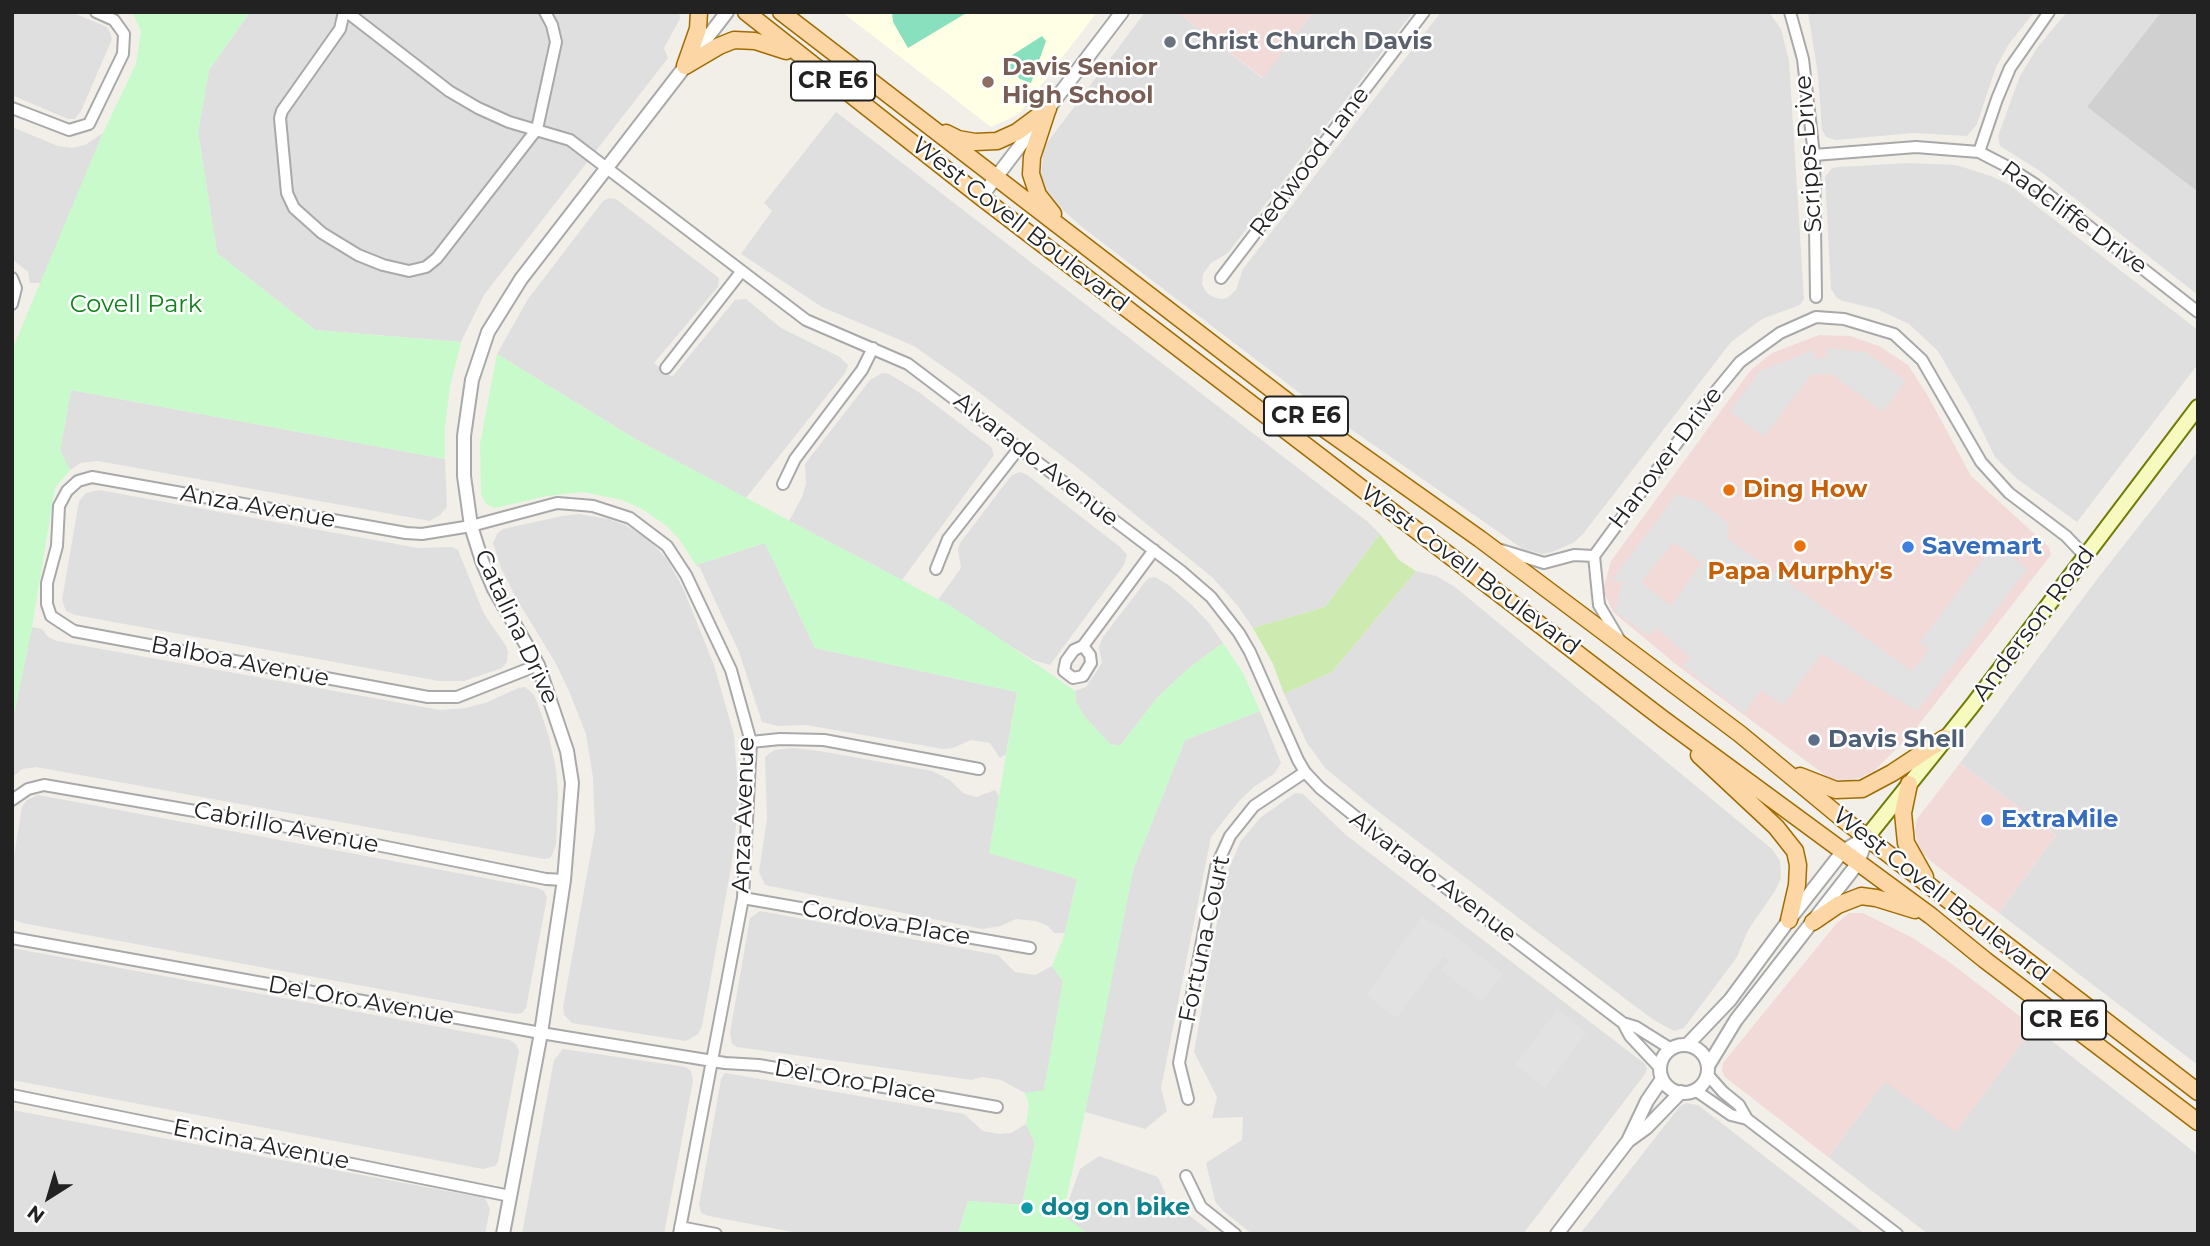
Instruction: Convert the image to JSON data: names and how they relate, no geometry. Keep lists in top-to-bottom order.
{
  "streets": {
    "main road": ["CR E6", "West Covell Boulevard", "Anderson Road"],
    "street": [
      "Scripps Drive",
      "Redwood Lane",
      "Radcliffe Drive",
      "Hanover Drive",
      "Alvarado Avenue",
      "Anza Avenue",
      "Catalina Drive",
      "Balboa Avenue",
      "Cabrillo Avenue",
      "Cordova Place",
      "Fortuna Court",
      "Del Oro Avenue",
      "Del Oro Place",
      "Encina Avenue"
    ]
  },
  "crossings": [
    ["Scripps Drive", "Radcliffe Drive"],
    ["West Covell Boulevard", "Hanover Drive"],
    ["West Covell Boulevard", "Anderson Road"],
    ["Hanover Drive", "Anderson Road"],
    ["Alvarado Avenue", "Anderson Road"],
    ["Alvarado Avenue", "Catalina Drive"],
    ["Alvarado Avenue", "Fortuna Court"],
    ["Anza Avenue", "Catalina Drive"],
    ["Anza Avenue", "Balboa Avenue"],
    ["Anza Avenue", "Cordova Place"],
    ["Anza Avenue", "Del Oro Avenue"],
    ["Anza Avenue", "Del Oro Place"],
    ["Catalina Drive", "Balboa Avenue"],
    ["Catalina Drive", "Cabrillo Avenue"],
    ["Catalina Drive", "Del Oro Avenue"],
    ["Catalina Drive", "Encina Avenue"],
    ["Del Oro Avenue", "Del Oro Place"]
  ],
  "parks": ["Covell Park"],
  "places": [
    "Christ Church Davis",
    "Davis Senior High School",
    "Ding How",
    "Papa Murphy's",
    "Savemart",
    "Davis Shell",
    "ExtraMile",
    "dog on bike"
  ],
  "north": "bottom left"
}
